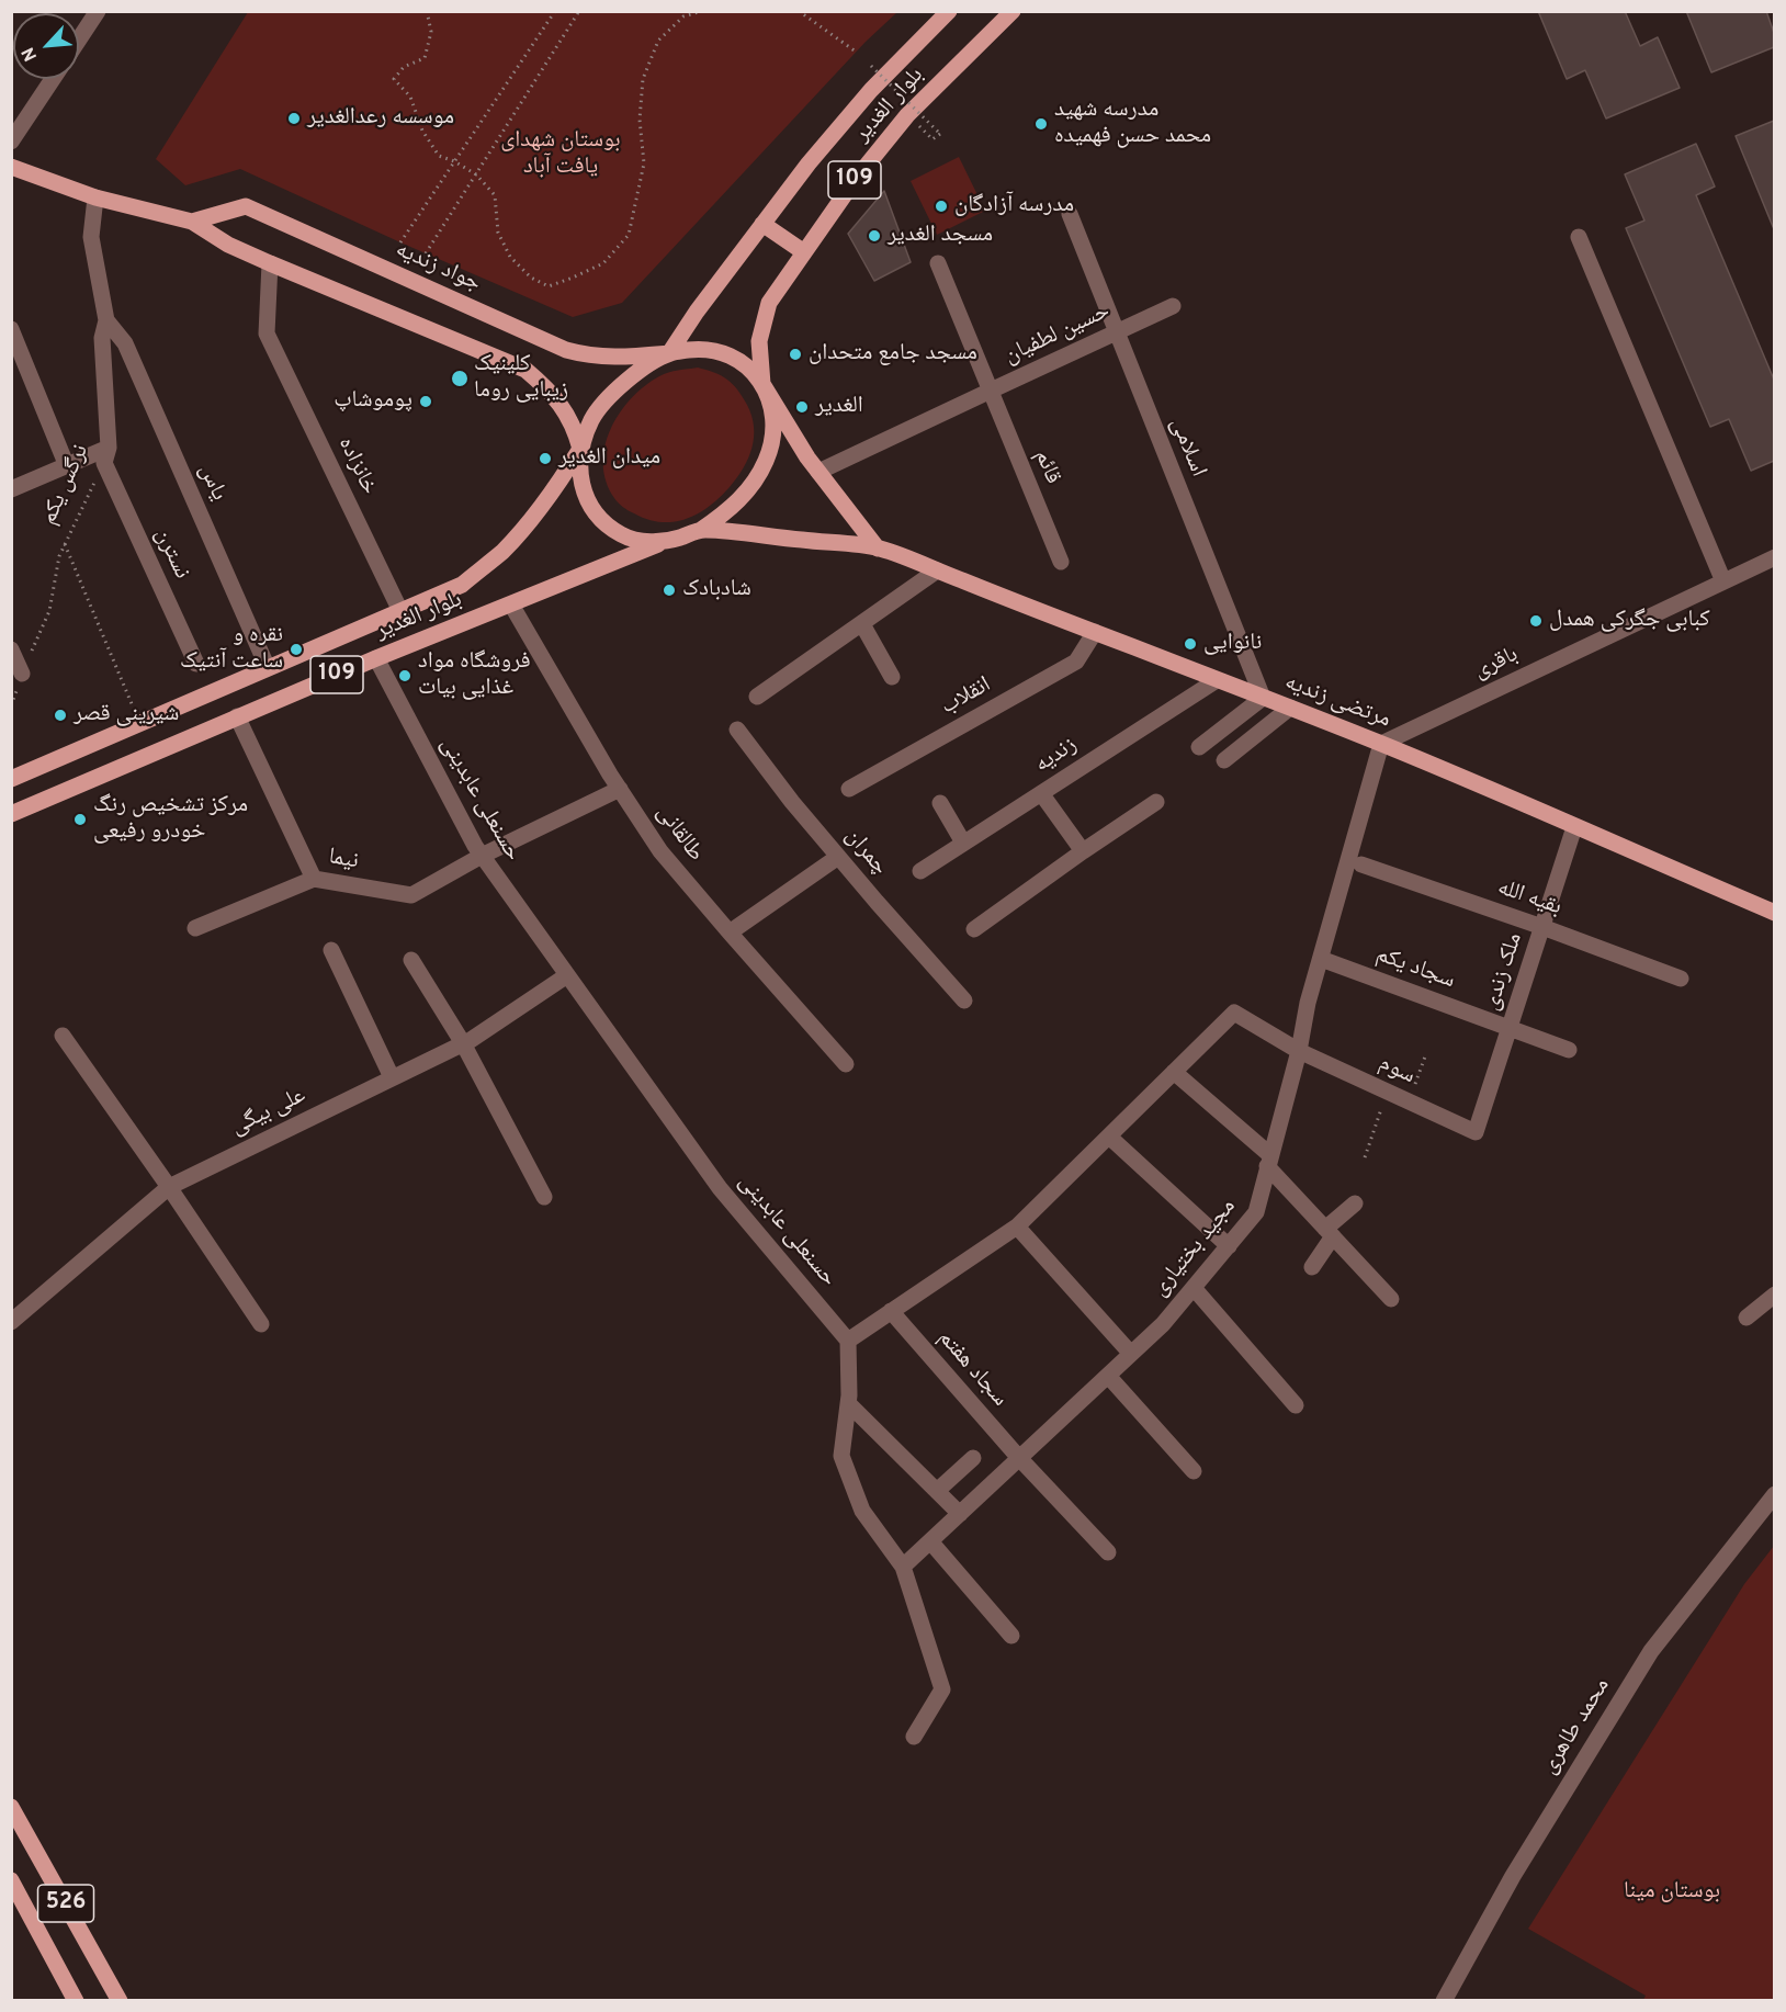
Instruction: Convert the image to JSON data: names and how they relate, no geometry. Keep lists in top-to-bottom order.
{
  "streets": {
    "main road": [
      "بلوار الغدیر",
      "109",
      "جواد زندیه",
      "مرتضی زندیه",
      "526"
    ],
    "street": [
      "حسین لطفیان",
      "اسلامی",
      "خانزاده",
      "قائم",
      "یاس",
      "نرگس یکم",
      "نسترن",
      "باقری",
      "انقلاب",
      "زندیه",
      "حسنعلی عابدینی",
      "طالقانی",
      "چمران",
      "نیما",
      "بقیه الله",
      "سجاد یکم",
      "ملک زندی",
      "سوم",
      "علی بیگی",
      "مجید بختیاری",
      "سجاد هفتم",
      "محمد طاهری"
    ]
  },
  "crossings": [
    ["بلوار الغدیر", "جواد زندیه"],
    ["بلوار الغدیر", "خانزاده"],
    ["بلوار الغدیر", "یاس"],
    ["بلوار الغدیر", "مرتضی زندیه"],
    ["بلوار الغدیر", "حسنعلی عابدینی"],
    ["بلوار الغدیر", "طالقانی"],
    ["جواد زندیه", "مرتضی زندیه"],
    ["حسین لطفیان", "اسلامی"],
    ["حسین لطفیان", "قائم"],
    ["اسلامی", "مرتضی زندیه"],
    ["یاس", "نرگس یکم"],
    ["نرگس یکم", "نسترن"],
    ["باقری", "مرتضی زندیه"],
    ["باقری", "مجید بختیاری"],
    ["انقلاب", "مرتضی زندیه"],
    ["مرتضی زندیه", "زندیه"],
    ["مرتضی زندیه", "ملک زندی"],
    ["مرتضی زندیه", "مجید بختیاری"],
    ["حسنعلی عابدینی", "نیما"],
    ["حسنعلی عابدینی", "علی بیگی"],
    ["طالقانی", "نیما"],
    ["بقیه الله", "ملک زندی"],
    ["سجاد یکم", "ملک زندی"],
    ["سجاد یکم", "مجید بختیاری"],
    ["ملک زندی", "سوم"],
    ["سوم", "مجید بختیاری"],
    ["مجید بختیاری", "سجاد هفتم"]
  ],
  "parks": ["بوستان شهدای یافت آباد", "بوستان مینا"],
  "places": [
    "موسسه رعدالغدیر",
    "مدرسه شهید محمد حسن فهمیده",
    "مدرسه آزادگان",
    "مسجد الغدیر",
    "مسجد جامع متحدان",
    "کلینیک زیبایی روما",
    "پوموشاپ",
    "الغدیر",
    "میدان الغدیر",
    "شادبادک",
    "کبابی جگرکی همدل",
    "نانوایی",
    "نقره و ساعت آنتیک",
    "فروشگاه مواد غذایی بیات",
    "شیرینی قصر",
    "مرکز تشخیص رنگ خودرو رفیعی"
  ],
  "north": "bottom left"
}
